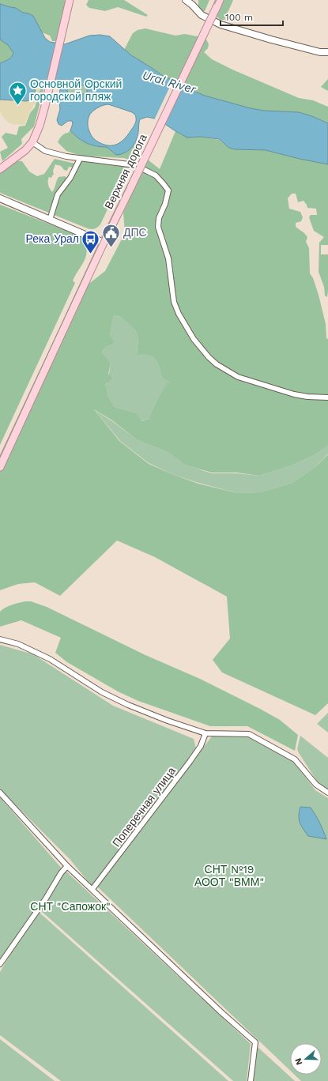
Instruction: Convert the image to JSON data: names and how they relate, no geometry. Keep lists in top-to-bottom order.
{
  "streets": {
    "main road": ["Верхняя дорога"],
    "street": ["Поперечная улица"]
  },
  "water": ["Ural River"],
  "parks": ["СНТ №19 АООТ \"ВММ\"", "СНТ \"Сапожок\""],
  "places": {
    "place": ["Основной Орский городской пляж"],
    "public building": ["ДПС"],
    "bus stop": ["Река Урал"]
  },
  "scale_bar": "100 m",
  "north": "left"
}
